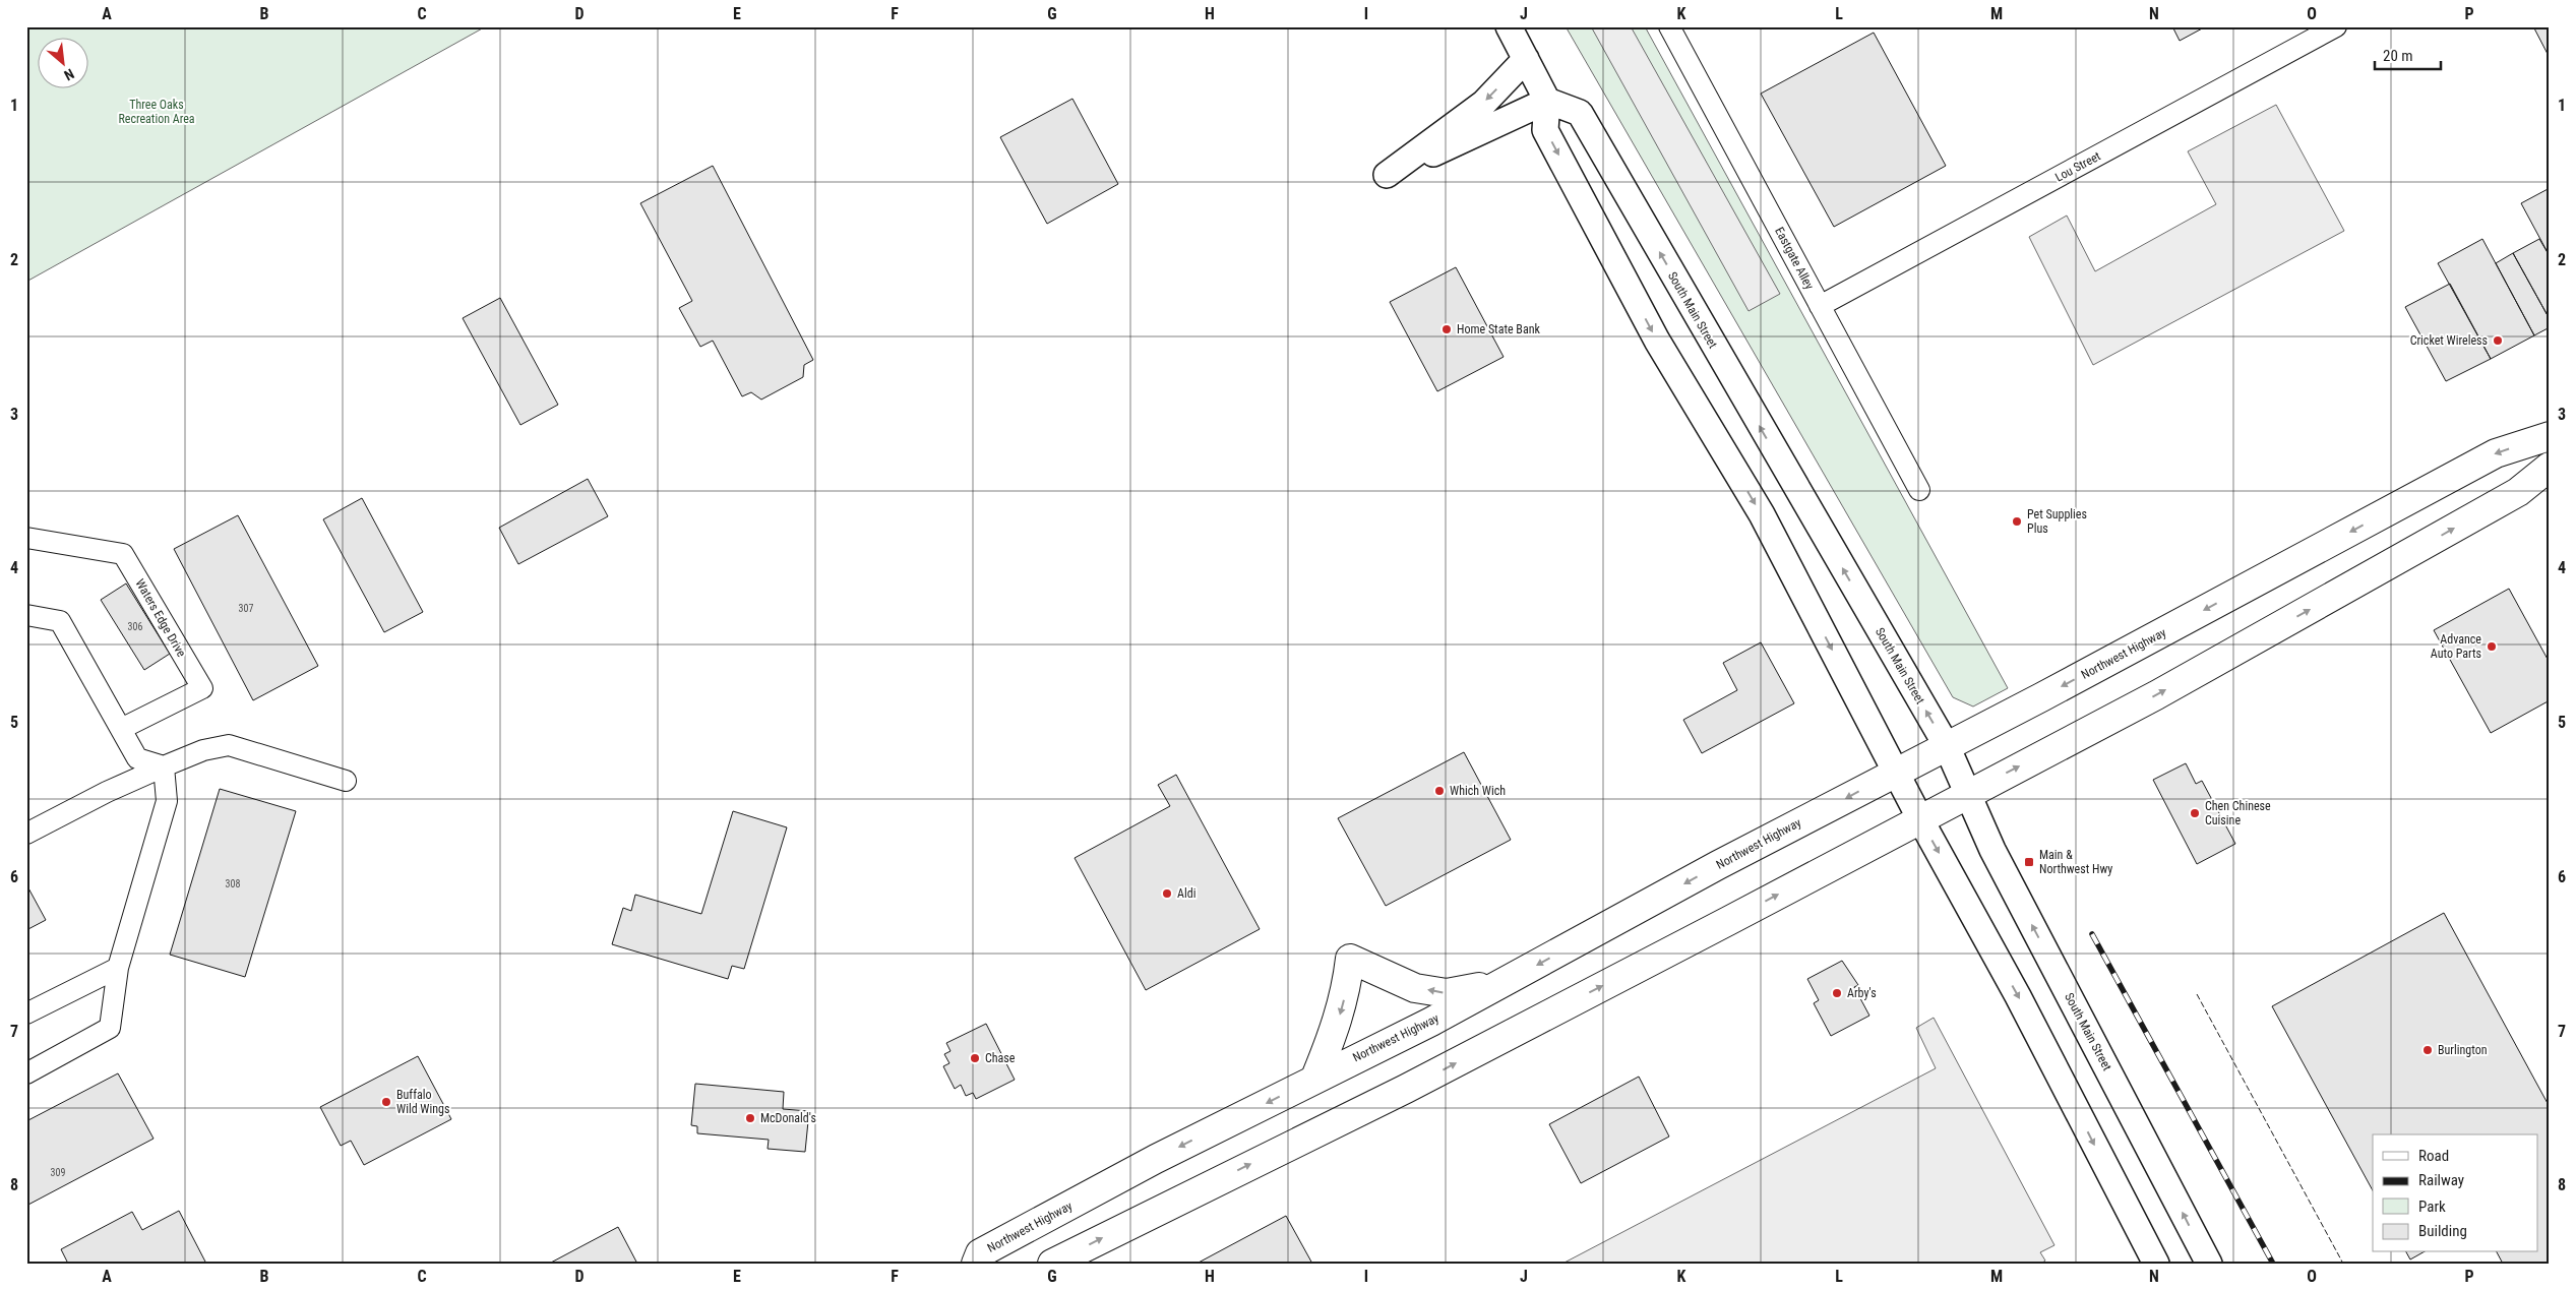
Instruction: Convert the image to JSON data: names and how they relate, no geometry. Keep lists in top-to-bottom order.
{
  "streets": {
    "main road": ["Northwest Highway"],
    "street": [
      "Lou Street",
      "Eastgate Alley",
      "South Main Street",
      "Waters Edge Drive"
    ]
  },
  "crossings": [
    ["Lou Street", "Eastgate Alley"],
    ["South Main Street", "Northwest Highway"]
  ],
  "parks": ["Three Oaks Recreation Area"],
  "places": {
    "other": [
      "Home State Bank",
      "Cricket Wireless",
      "Pet Supplies Plus",
      "Advance Auto Parts",
      "Which Wich",
      "Chen Chinese Cuisine",
      "Aldi",
      "Arby's",
      "Burlington",
      "Chase",
      "Buffalo Wild Wings",
      "McDonald's"
    ],
    "transit": ["Main & Northwest Hwy"]
  },
  "house_numbers": [
    "307",
    "306",
    "308",
    "309"
  ],
  "legend": [
    "Road",
    "Railway",
    "Park",
    "Building"
  ],
  "scale_bar": "20 m",
  "north": "bottom right",
  "grid": {
    "columns": [
      "A",
      "B",
      "C",
      "D",
      "E",
      "F",
      "G",
      "H",
      "I",
      "J",
      "K",
      "L",
      "M",
      "N",
      "O",
      "P"
    ],
    "rows": [
      "1",
      "2",
      "3",
      "4",
      "5",
      "6",
      "7",
      "8"
    ]
  }
}
